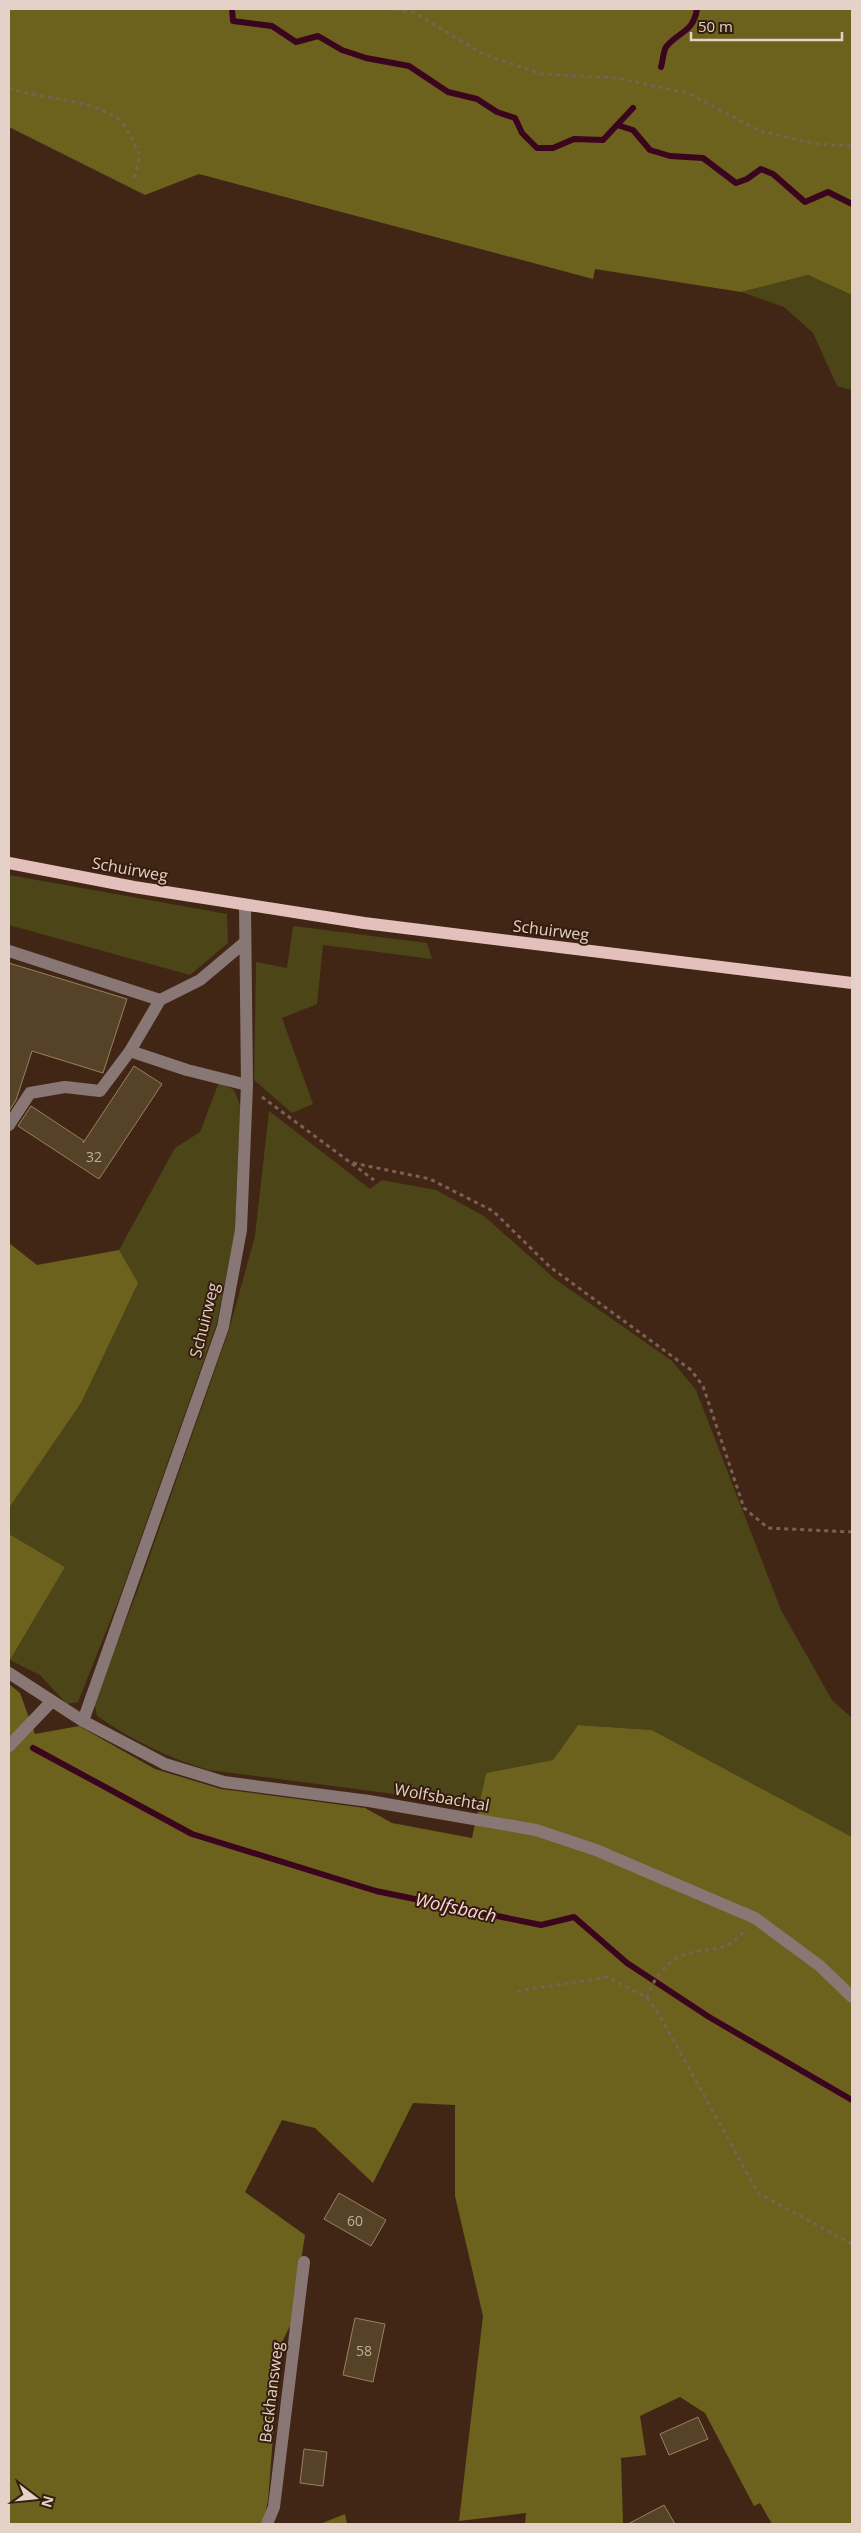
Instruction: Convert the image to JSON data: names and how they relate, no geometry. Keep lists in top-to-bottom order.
{
  "streets": {
    "main road": ["Schuirweg"],
    "street": ["Wolfsbachtal", "Beckhansweg"]
  },
  "crossings": [
    ["Schuirweg", "Wolfsbachtal"]
  ],
  "water": ["Wolfsbach"],
  "house_numbers": ["32", "60", "58"],
  "scale_bar": "50 m",
  "north": "right"
}
